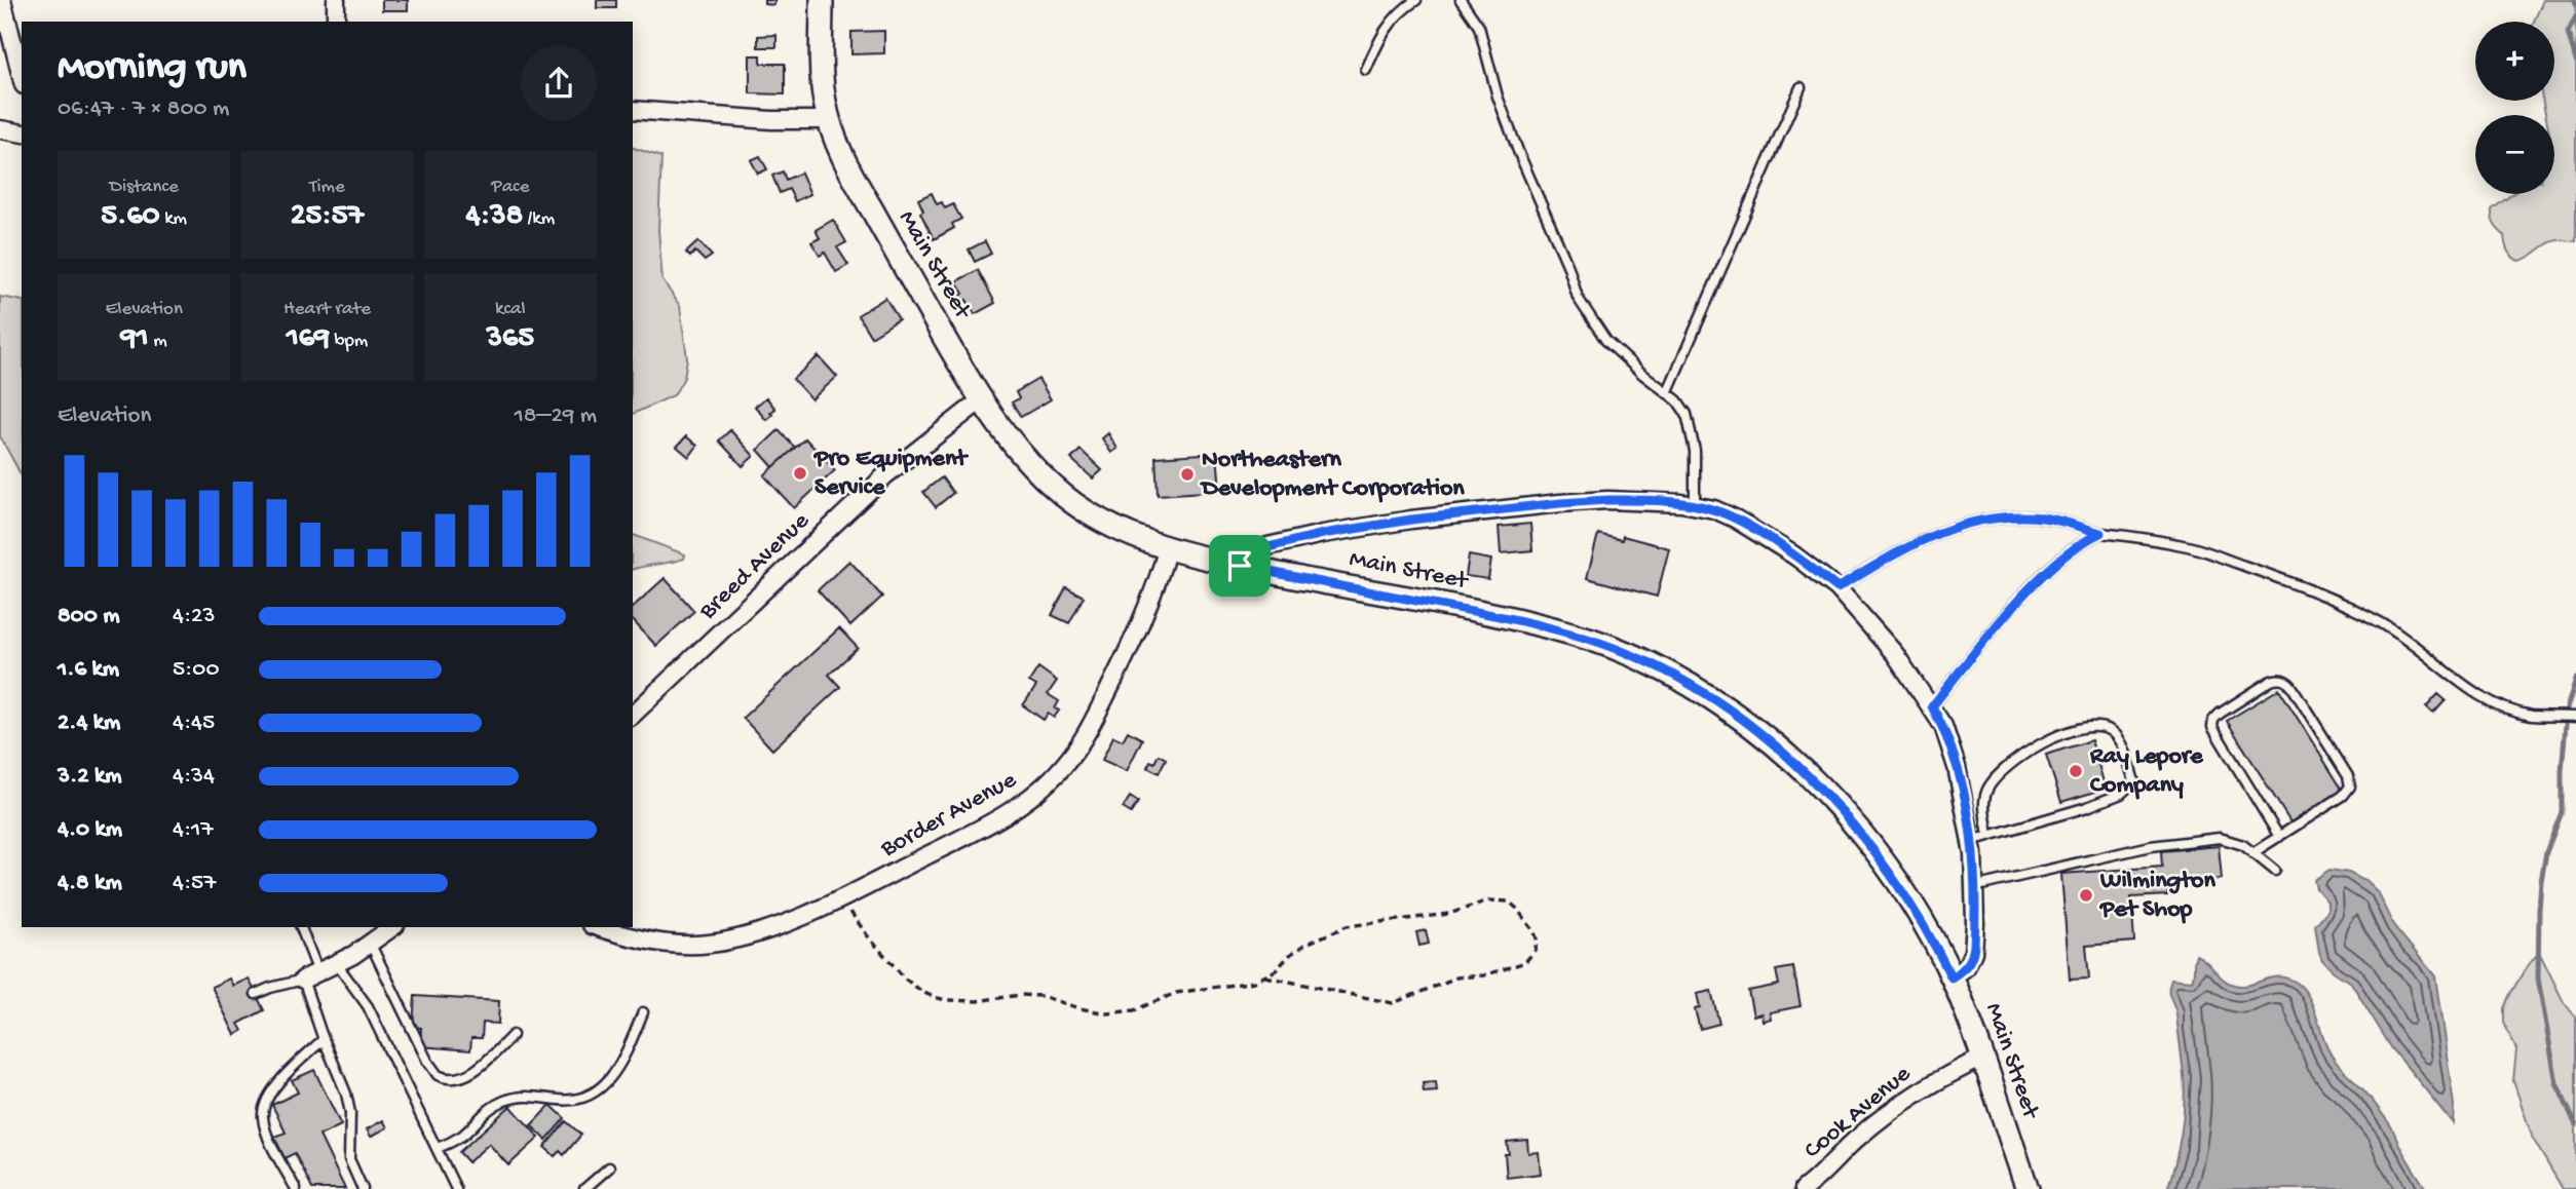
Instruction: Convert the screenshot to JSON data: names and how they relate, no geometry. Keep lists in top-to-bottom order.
{
  "streets": {
    "main road": ["Main Street"],
    "street": ["Breed Avenue", "Border Avenue", "Cook Avenue"]
  },
  "crossings": [
    ["Main Street", "Breed Avenue"],
    ["Main Street", "Border Avenue"],
    ["Main Street", "Cook Avenue"]
  ],
  "places": [
    "Pro Equipment Service",
    "Northeastern Development Corporation",
    "Ray Lepore Company",
    "Wilmington Pet Shop"
  ],
  "page": {
    "map_buttons": ["+", "−"],
    "heading": ["Morning run", "06:47 · 7 × 800 m"],
    "stats": [
      ["Distance", "5.60 km"],
      ["Time", "25:57"],
      ["Pace", "4:38 /km"],
      ["Elevation", "91 m"],
      ["Heart rate", "169 bpm"],
      ["kcal", "365"]
    ],
    "chart": ["Elevation", "18–29 m"],
    "list": [
      {
        "name": "800 m",
        "note": "4:23"
      },
      {
        "name": "1.6 km",
        "note": "5:00"
      },
      {
        "name": "2.4 km",
        "note": "4:45"
      },
      {
        "name": "3.2 km",
        "note": "4:34"
      },
      {
        "name": "4.0 km",
        "note": "4:17"
      },
      {
        "name": "4.8 km",
        "note": "4:57"
      }
    ]
  }
}
